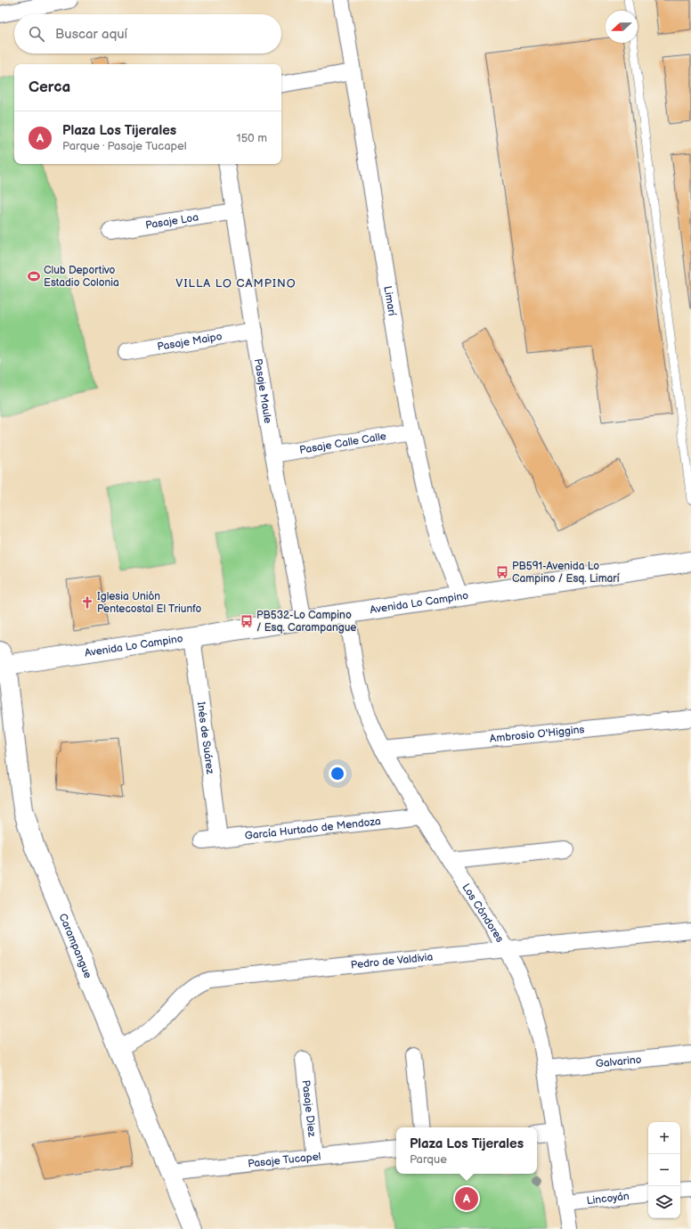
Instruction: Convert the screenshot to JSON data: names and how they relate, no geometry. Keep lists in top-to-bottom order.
{
  "streets": {
    "main road": ["Avenida Lo Campino", "Carampangue"],
    "street": [
      "Pasaje Loa",
      "Limarí",
      "Pasaje Maipo",
      "Pasaje Maule",
      "Pasaje Calle Calle",
      "Ambrosio O'Higgins",
      "Inés de Suárez",
      "García Hurtado de Mendoza",
      "Los Cóndores",
      "Pedro de Valdivia",
      "Galvarino",
      "Pasaje Diez",
      "Pasaje Tucapel",
      "Lincoyán"
    ]
  },
  "crossings": [
    ["Pasaje Loa", "Pasaje Maule"],
    ["Limarí", "Pasaje Calle Calle"],
    ["Limarí", "Avenida Lo Campino"],
    ["Pasaje Maipo", "Pasaje Maule"],
    ["Pasaje Maule", "Pasaje Calle Calle"],
    ["Pasaje Maule", "Avenida Lo Campino"],
    ["Avenida Lo Campino", "Inés de Suárez"],
    ["Avenida Lo Campino", "Los Cóndores"],
    ["Avenida Lo Campino", "Carampangue"],
    ["Ambrosio O'Higgins", "Los Cóndores"],
    ["Inés de Suárez", "García Hurtado de Mendoza"],
    ["García Hurtado de Mendoza", "Los Cóndores"],
    ["Los Cóndores", "Pedro de Valdivia"],
    ["Los Cóndores", "Galvarino"],
    ["Los Cóndores", "Lincoyán"],
    ["Carampangue", "Pedro de Valdivia"],
    ["Carampangue", "Pasaje Tucapel"],
    ["Pasaje Diez", "Pasaje Tucapel"]
  ],
  "districts": ["VILLA LO CAMPINO"],
  "places": {
    "sports": ["Club Deportivo Estadio Colonia"],
    "bus stop": ["PB591-Avenida Lo Campino / Esq. Limarí", "PB532-Lo Campino / Esq. Carampangue"],
    "church": ["Iglesia Unión Pentecostal El Triunfo"]
  },
  "north": "left",
  "page": {
    "search": "Buscar aquí",
    "heading": "Cerca",
    "list": [
      {
        "mark": "A",
        "name": "Plaza Los Tijerales",
        "note": "Parque · Pasaje Tucapel",
        "value": "150 m"
      }
    ],
    "map_buttons": ["+", "−"],
    "popup": ["Plaza Los Tijerales", "Parque"],
    "pins": "A"
  }
}
